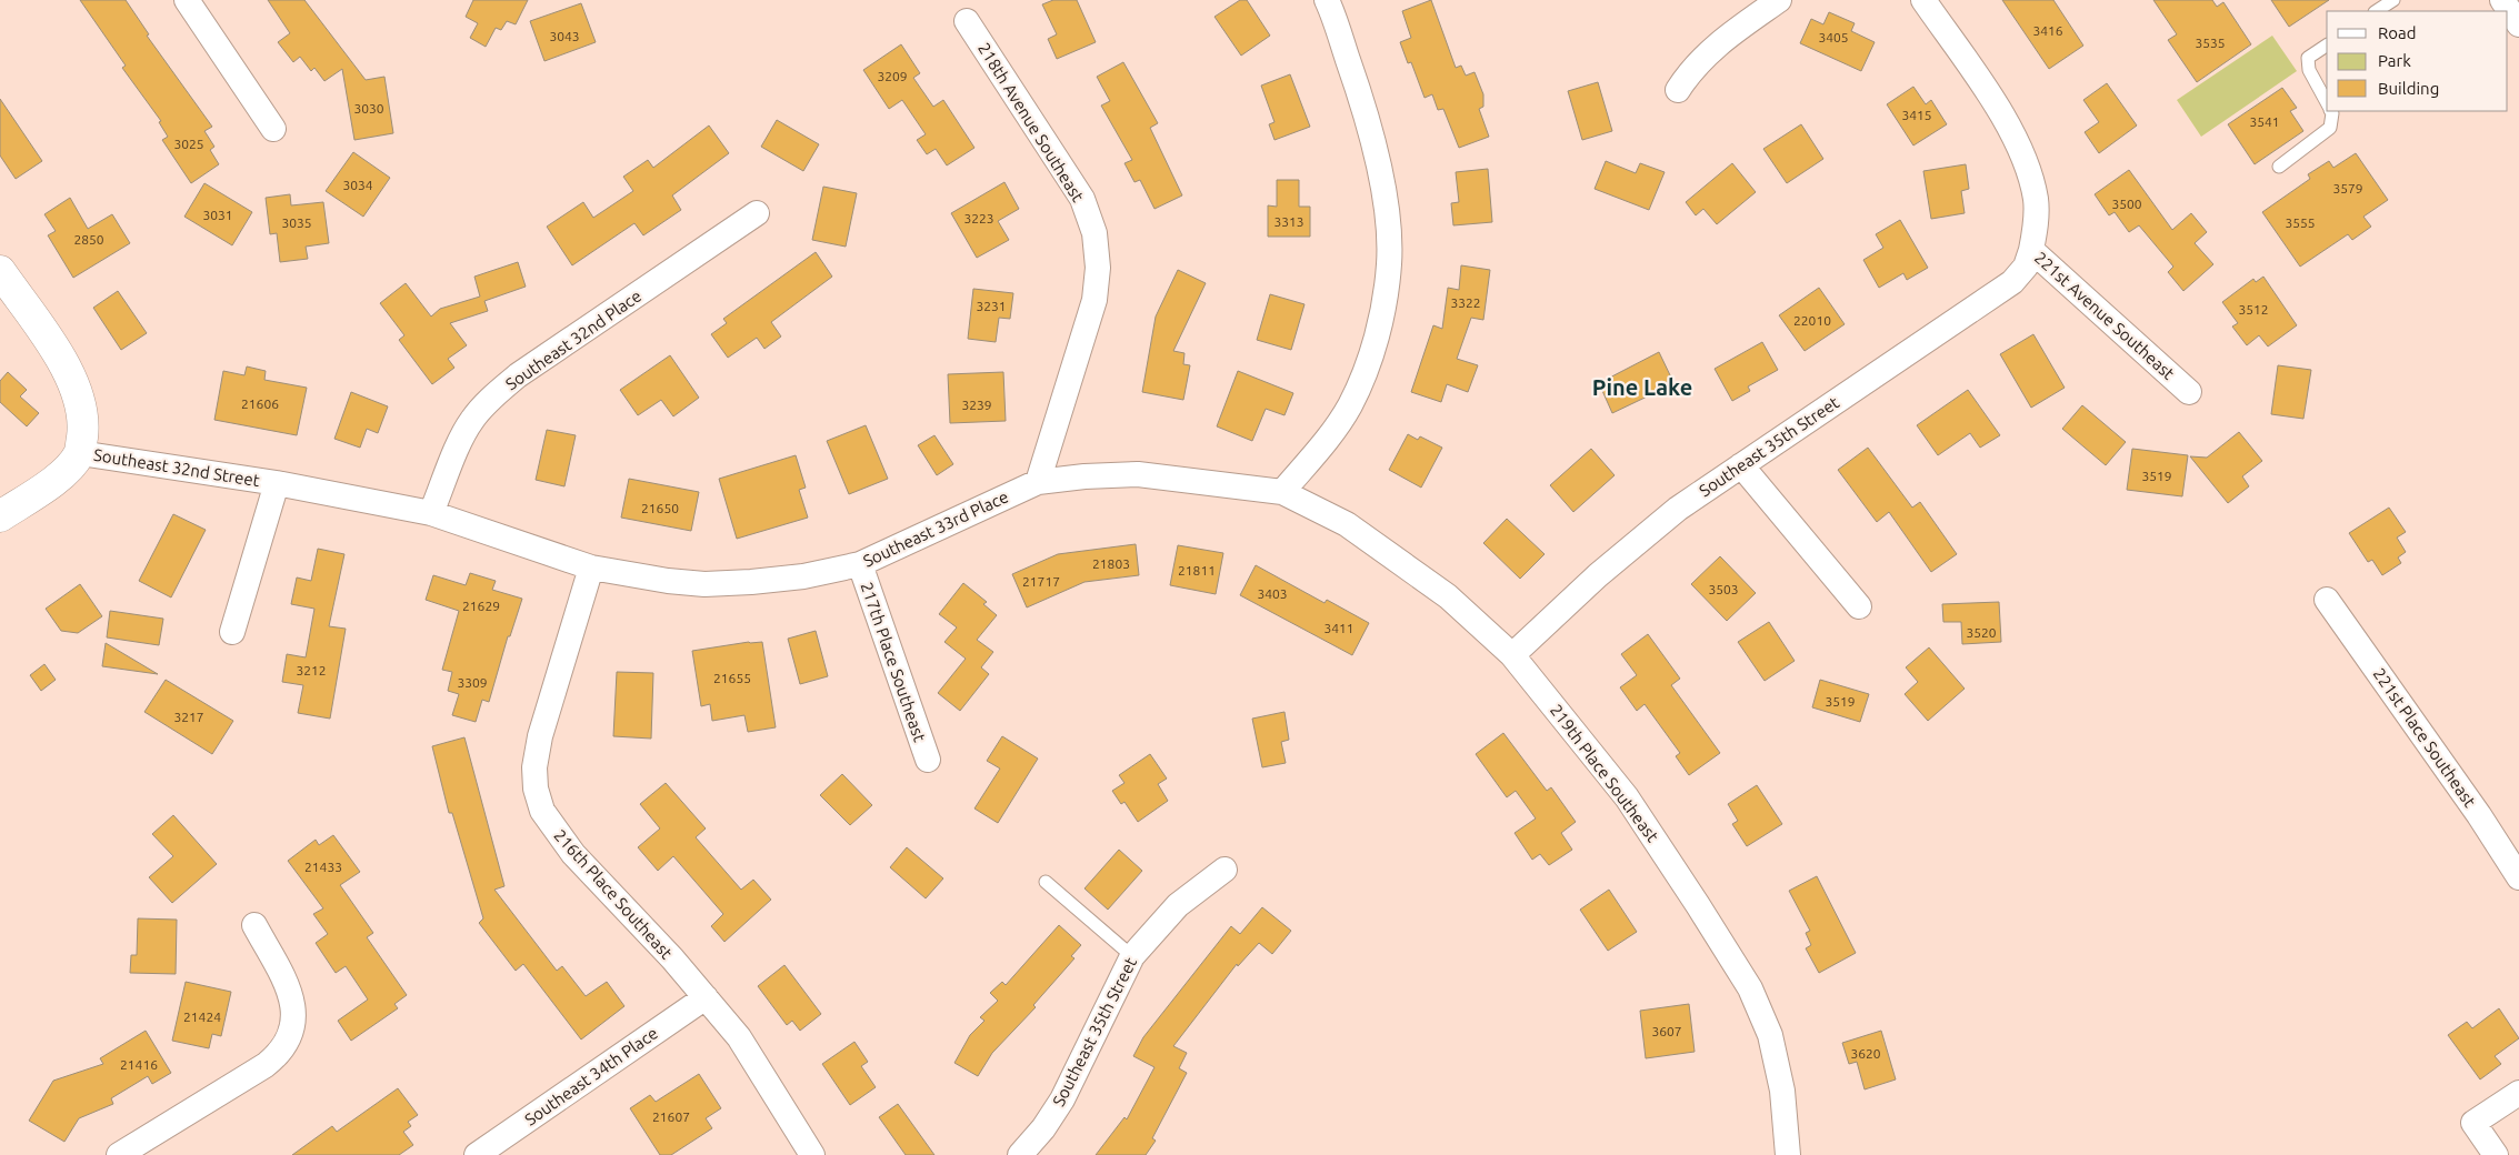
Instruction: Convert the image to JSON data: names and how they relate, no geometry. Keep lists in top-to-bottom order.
{
  "streets": {
    "street": [
      "218th Avenue Southeast",
      "221st Avenue Southeast",
      "Southeast 32nd Place",
      "Southeast 35th Street",
      "Southeast 32nd Street",
      "Southeast 33rd Place",
      "217th Place Southeast",
      "221st Place Southeast",
      "219th Place Southeast",
      "216th Place Southeast",
      "Southeast 34th Place"
    ]
  },
  "crossings": [
    ["218th Avenue Southeast", "Southeast 33rd Place"],
    ["221st Avenue Southeast", "Southeast 35th Street"],
    ["Southeast 32nd Place", "Southeast 33rd Place"],
    ["Southeast 35th Street", "219th Place Southeast"],
    ["Southeast 33rd Place", "217th Place Southeast"],
    ["Southeast 33rd Place", "219th Place Southeast"],
    ["Southeast 33rd Place", "216th Place Southeast"],
    ["216th Place Southeast", "Southeast 34th Place"]
  ],
  "districts": ["Pine Lake"],
  "house_numbers": [
    "3416",
    "3043",
    "3405",
    "3535",
    "3209",
    "3030",
    "3415",
    "3541",
    "3025",
    "3034",
    "3579",
    "3500",
    "3031",
    "3223",
    "3313",
    "3035",
    "3555",
    "2850",
    "3322",
    "3231",
    "3512",
    "22010",
    "21606",
    "3239",
    "3519",
    "21650",
    "21803",
    "21811",
    "21717",
    "3503",
    "3403",
    "21629",
    "3411",
    "3520",
    "3212",
    "21655",
    "3309",
    "3519",
    "3217",
    "21433",
    "21424",
    "3607",
    "3620",
    "21416",
    "21607"
  ],
  "legend": ["Road", "Park", "Building"]
}
